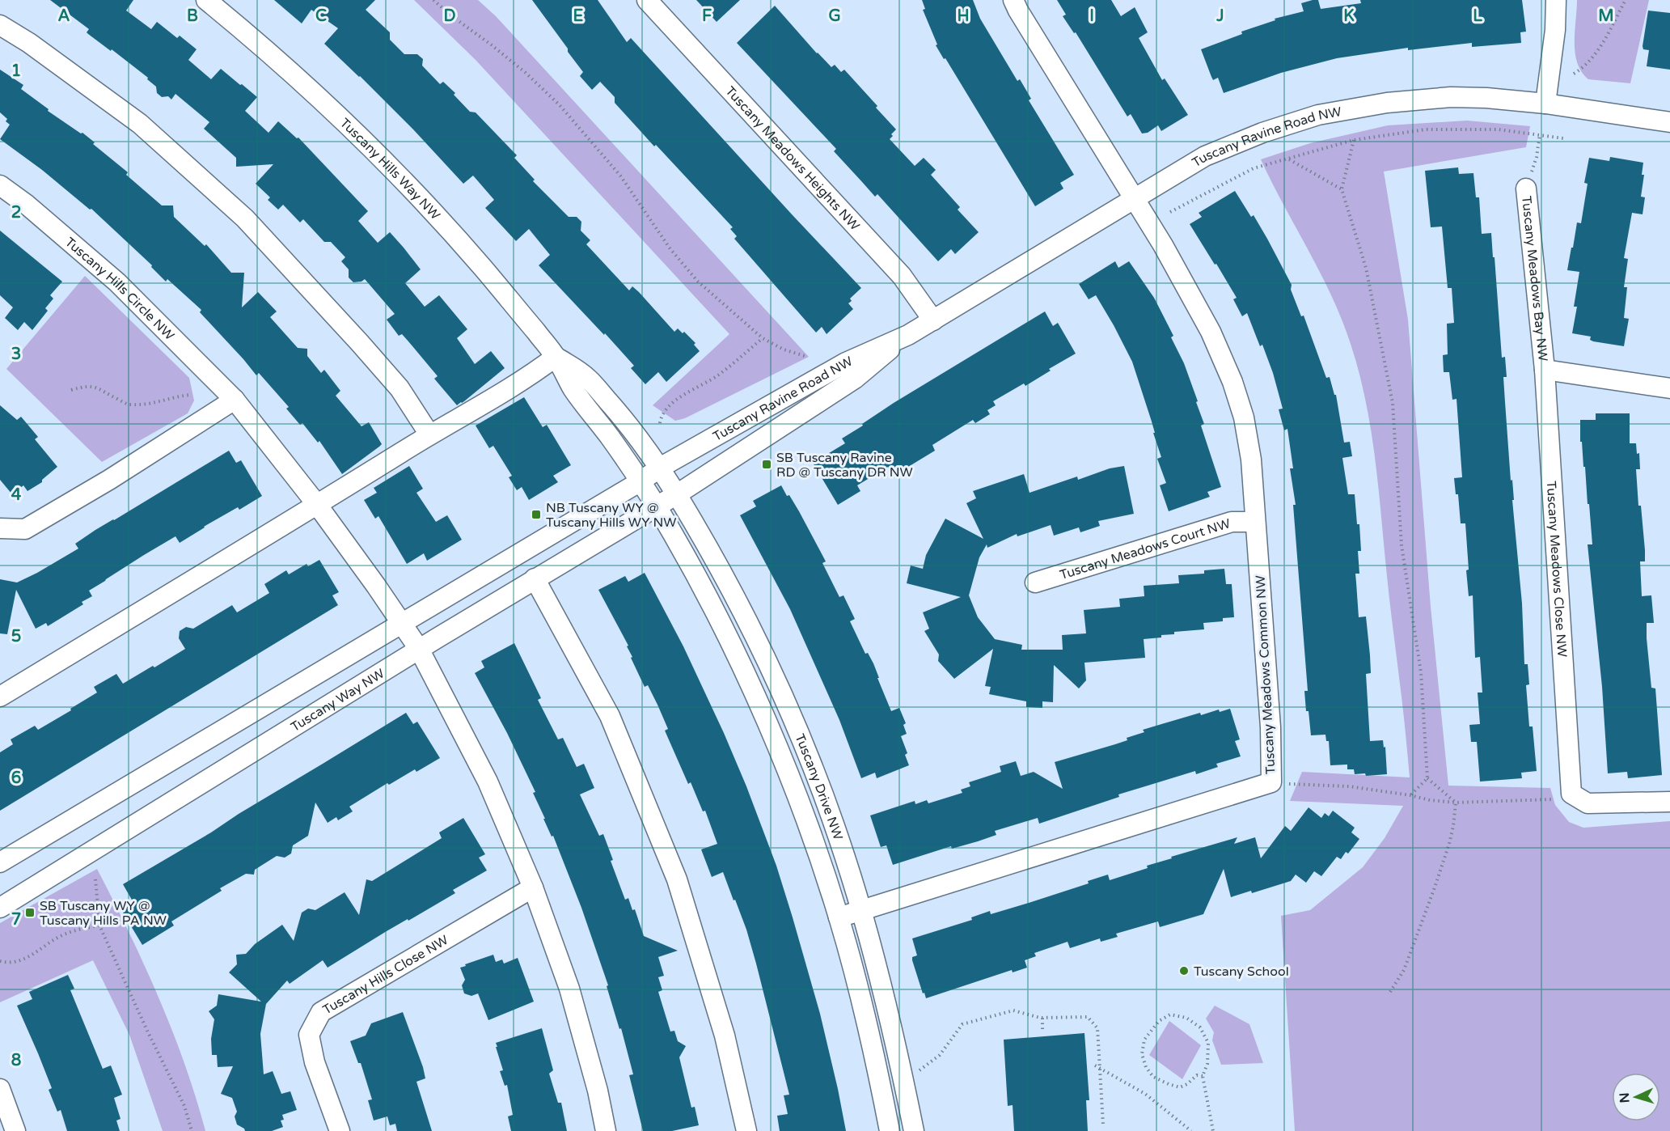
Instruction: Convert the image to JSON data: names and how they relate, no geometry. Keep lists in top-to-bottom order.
{
  "streets": {
    "street": [
      "Tuscany Ravine Road NW",
      "Tuscany Meadows Heights NW",
      "Tuscany Hills Way NW",
      "Tuscany Meadows Bay NW",
      "Tuscany Hills Circle NW",
      "Tuscany Meadows Court NW",
      "Tuscany Meadows Close NW",
      "Tuscany Meadows Common NW",
      "Tuscany Way NW",
      "Tuscany Drive NW",
      "Tuscany Hills Close NW"
    ]
  },
  "crossings": [
    ["Tuscany Ravine Road NW", "Tuscany Meadows Heights NW"],
    ["Tuscany Ravine Road NW", "Tuscany Hills Way NW"],
    ["Tuscany Ravine Road NW", "Tuscany Meadows Common NW"],
    ["Tuscany Ravine Road NW", "Tuscany Way NW"],
    ["Tuscany Ravine Road NW", "Tuscany Drive NW"],
    ["Tuscany Hills Way NW", "Tuscany Drive NW"],
    ["Tuscany Meadows Bay NW", "Tuscany Meadows Close NW"],
    ["Tuscany Meadows Court NW", "Tuscany Meadows Common NW"],
    ["Tuscany Meadows Common NW", "Tuscany Drive NW"],
    ["Tuscany Way NW", "Tuscany Drive NW"]
  ],
  "places": {
    "transit": ["SB Tuscany Ravine RD @ Tuscany DR NW", "NB Tuscany WY @ Tuscany Hills WY NW", "SB Tuscany WY @ Tuscany Hills PA NW"],
    "other": ["Tuscany School"]
  },
  "north": "left",
  "grid": {
    "columns": [
      "A",
      "B",
      "C",
      "D",
      "E",
      "F",
      "G",
      "H",
      "I",
      "J",
      "K",
      "L",
      "M"
    ],
    "rows": [
      "1",
      "2",
      "3",
      "4",
      "5",
      "6",
      "7",
      "8"
    ]
  }
}
